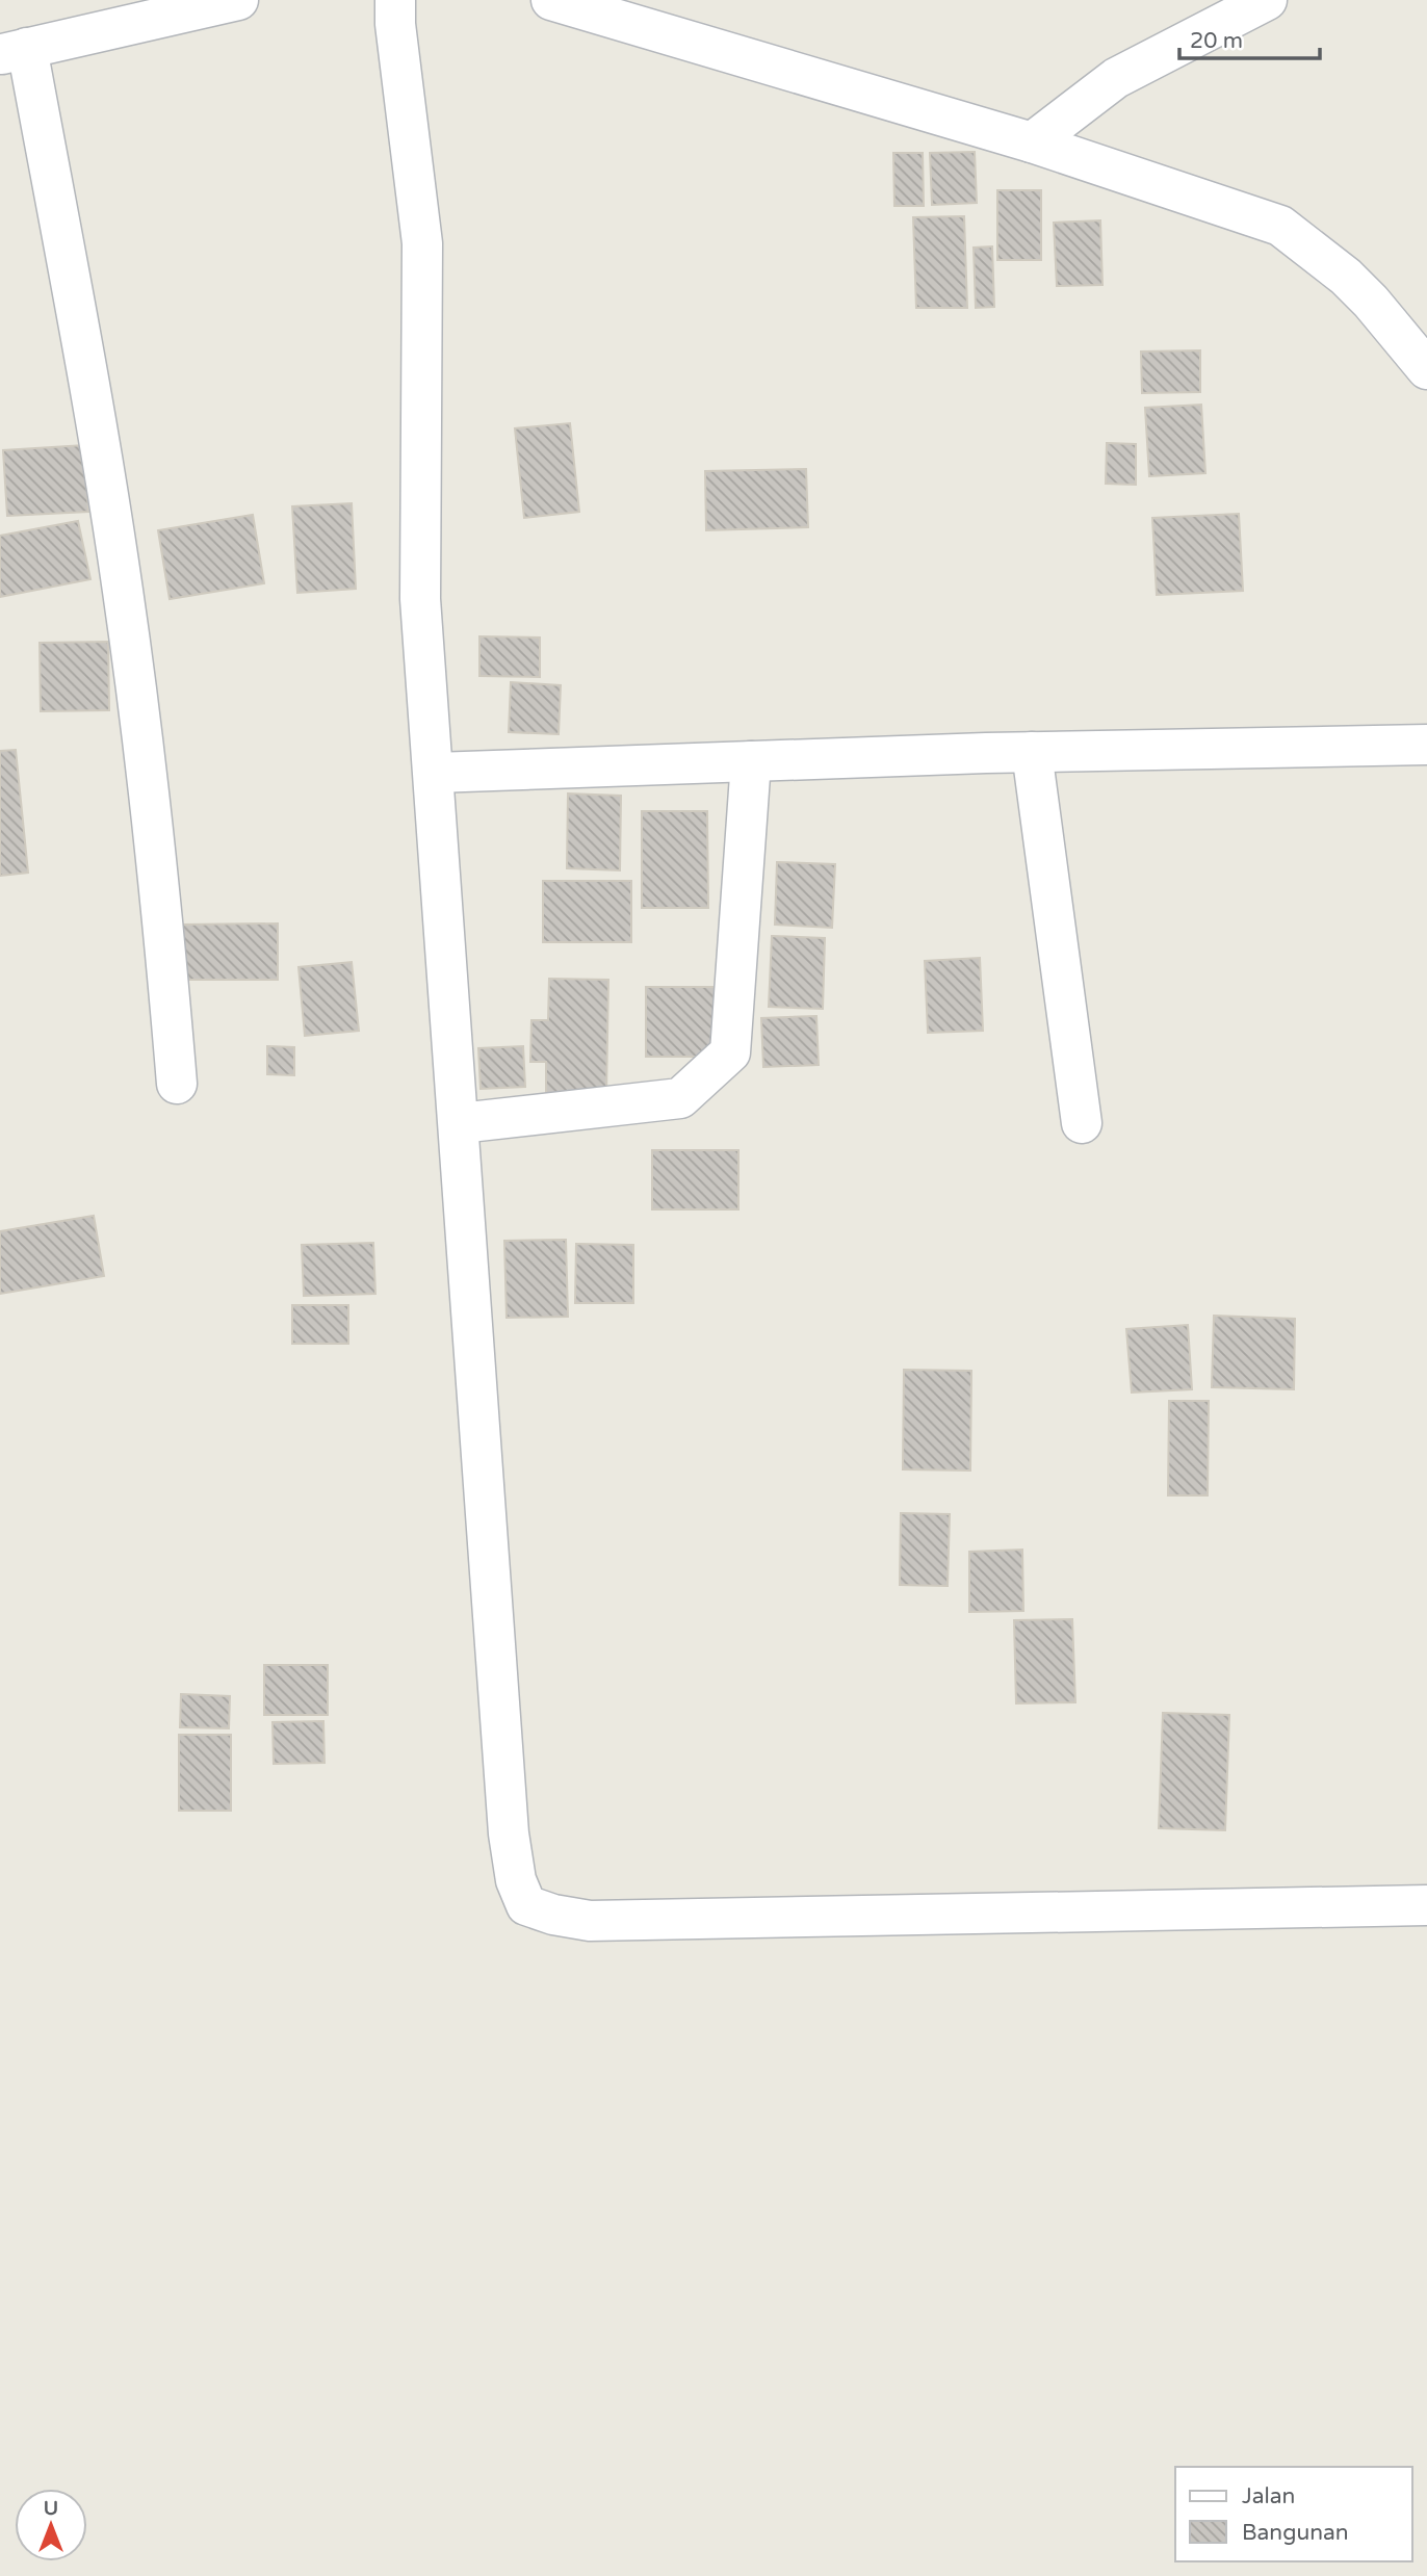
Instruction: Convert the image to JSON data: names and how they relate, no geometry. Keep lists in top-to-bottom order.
{
  "legend": ["Jalan", "Bangunan"],
  "scale_bar": "20 m",
  "north": "top"
}
